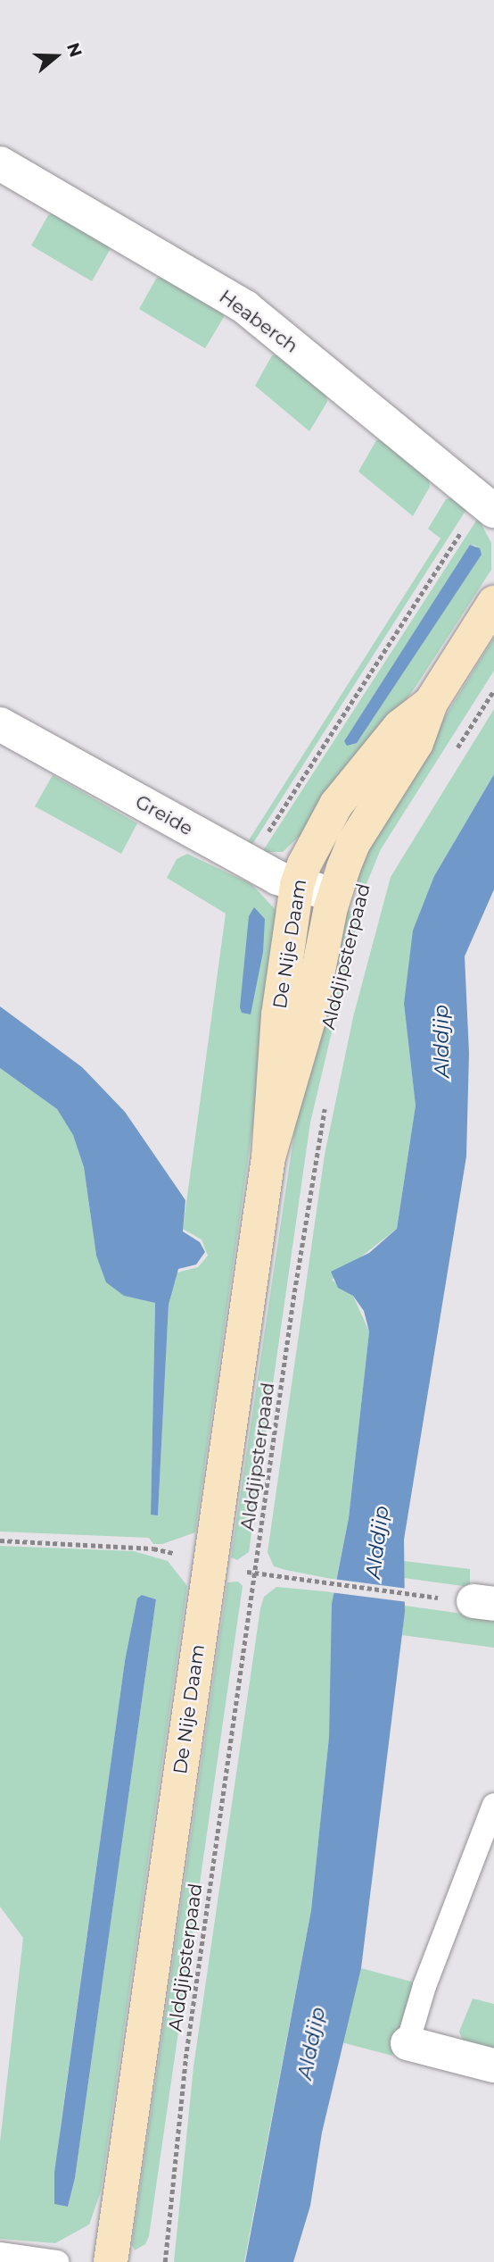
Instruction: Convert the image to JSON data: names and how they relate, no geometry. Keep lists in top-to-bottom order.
{
  "streets": {
    "street": ["Heaberch", "Greide", "De Nije Daam"],
    "path": ["Alddjipsterpaad"]
  },
  "crossings": [
    ["Greide", "De Nije Daam"]
  ],
  "water": ["Alddjip"],
  "north": "right"
}
